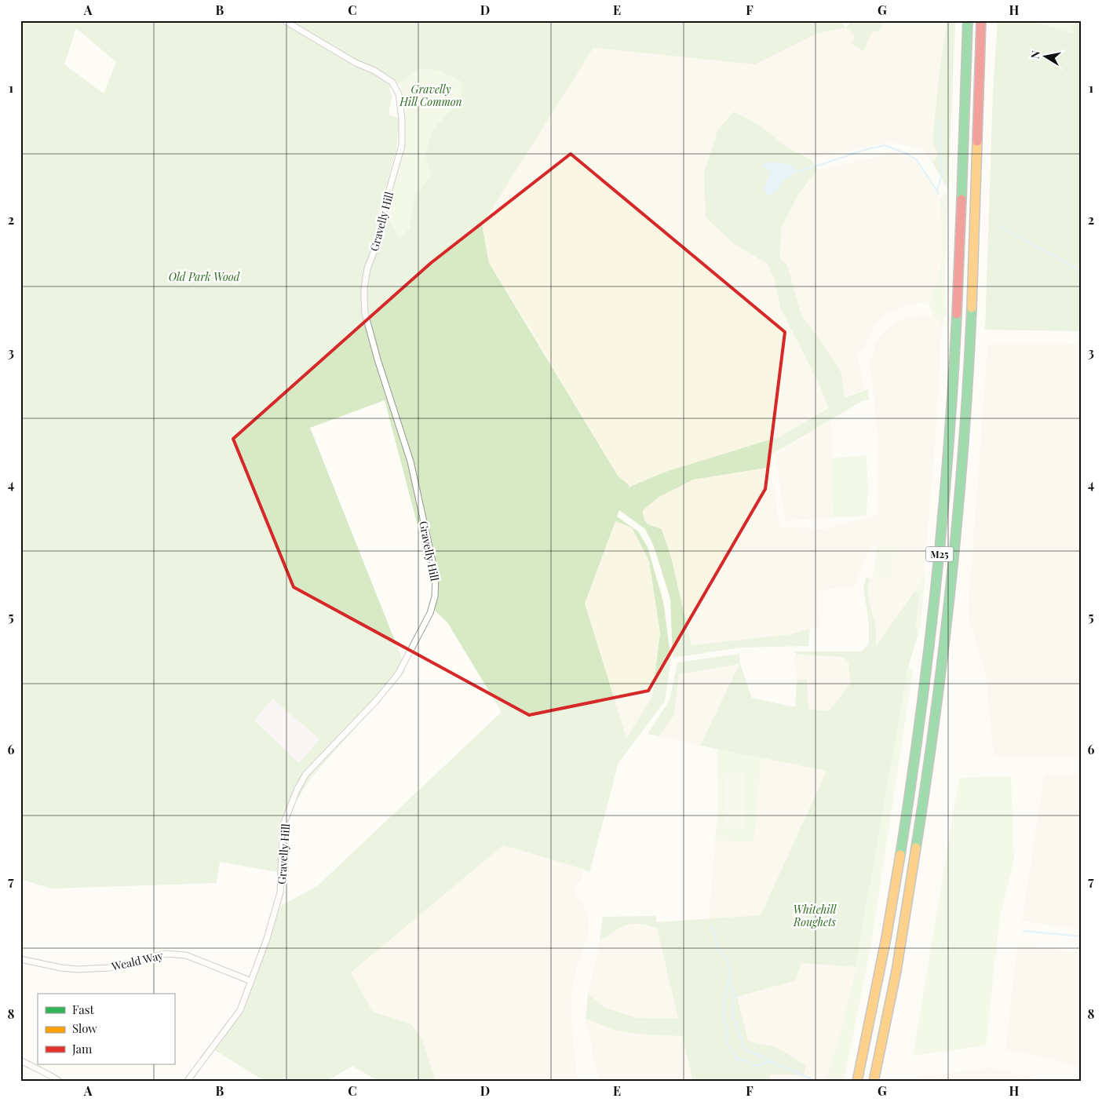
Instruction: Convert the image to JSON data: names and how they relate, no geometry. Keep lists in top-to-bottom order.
{
  "streets": {
    "highway": ["M25"],
    "street": ["Gravelly Hill", "Weald Way"]
  },
  "crossings": [
    ["Gravelly Hill", "Weald Way"]
  ],
  "parks": ["Gravelly Hill Common", "Old Park Wood", "Whitehill Roughets"],
  "legend": ["Fast", "Slow", "Jam"],
  "north": "left",
  "grid": {
    "columns": [
      "A",
      "B",
      "C",
      "D",
      "E",
      "F",
      "G",
      "H"
    ],
    "rows": [
      "1",
      "2",
      "3",
      "4",
      "5",
      "6",
      "7",
      "8"
    ]
  }
}
